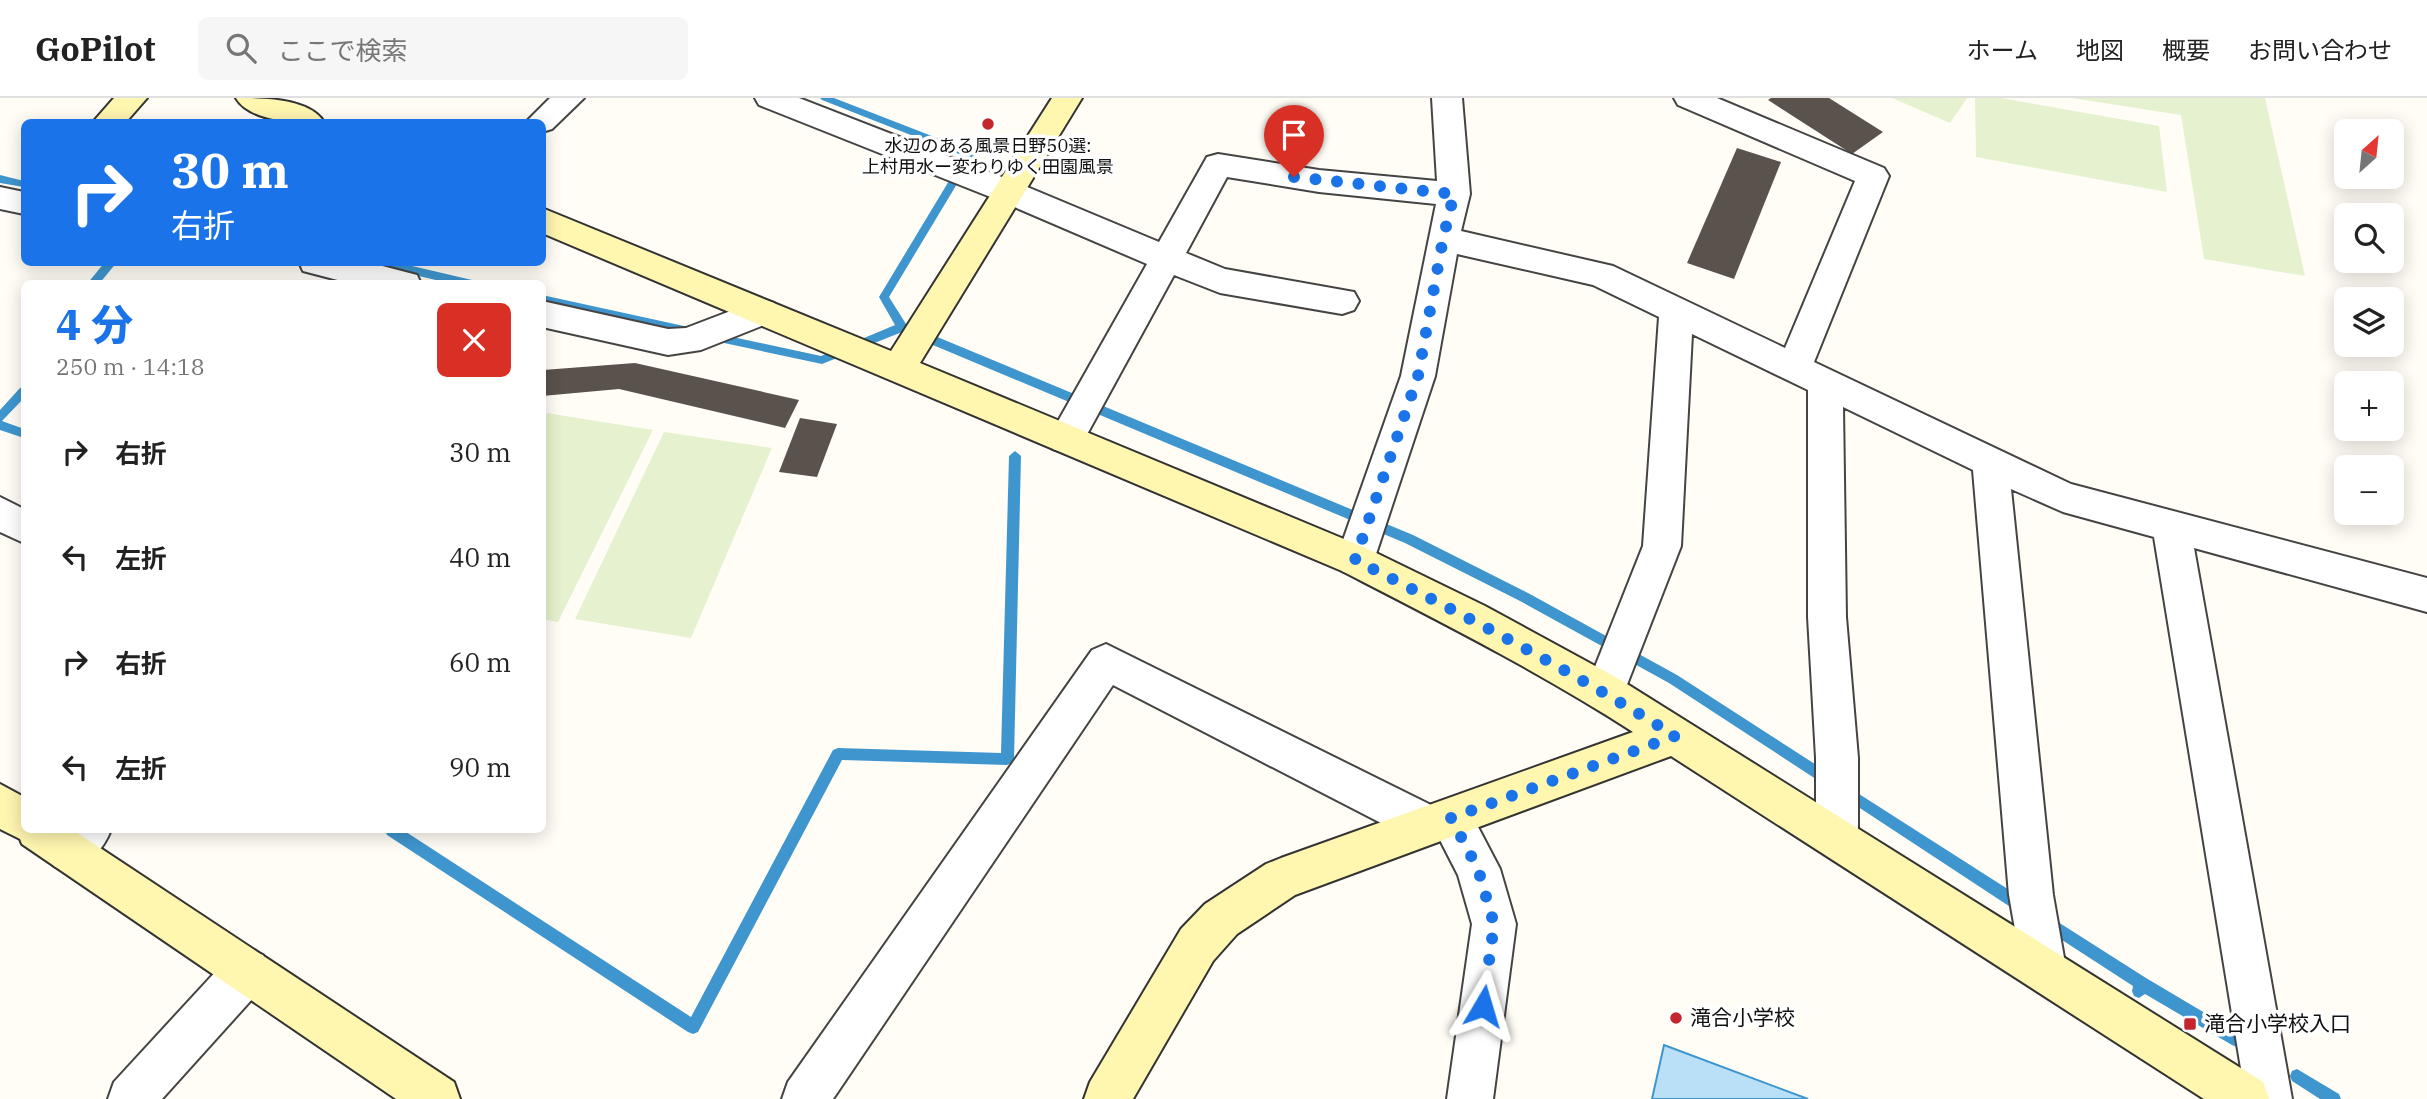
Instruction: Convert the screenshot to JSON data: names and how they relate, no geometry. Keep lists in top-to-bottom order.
{
  "places": {
    "other": ["水辺のある風景日野50選: 上村用水ー変わりゆく田園風景", "滝合小学校"],
    "transit": ["滝合小学校入口"]
  },
  "north": "top right",
  "page": {
    "header": "GoPilot",
    "search": "ここで検索",
    "nav": [
      "ホーム",
      "地図",
      "概要",
      "お問い合わせ"
    ],
    "map_buttons": ["+", "−"],
    "turn": ["30 m", "右折"],
    "heading": ["4 分", "250 m · 14:18"],
    "list": [
      {
        "name": "右折",
        "value": "30 m"
      },
      {
        "name": "左折",
        "value": "40 m"
      },
      {
        "name": "右折",
        "value": "60 m"
      },
      {
        "name": "左折",
        "value": "90 m"
      }
    ]
  }
}
